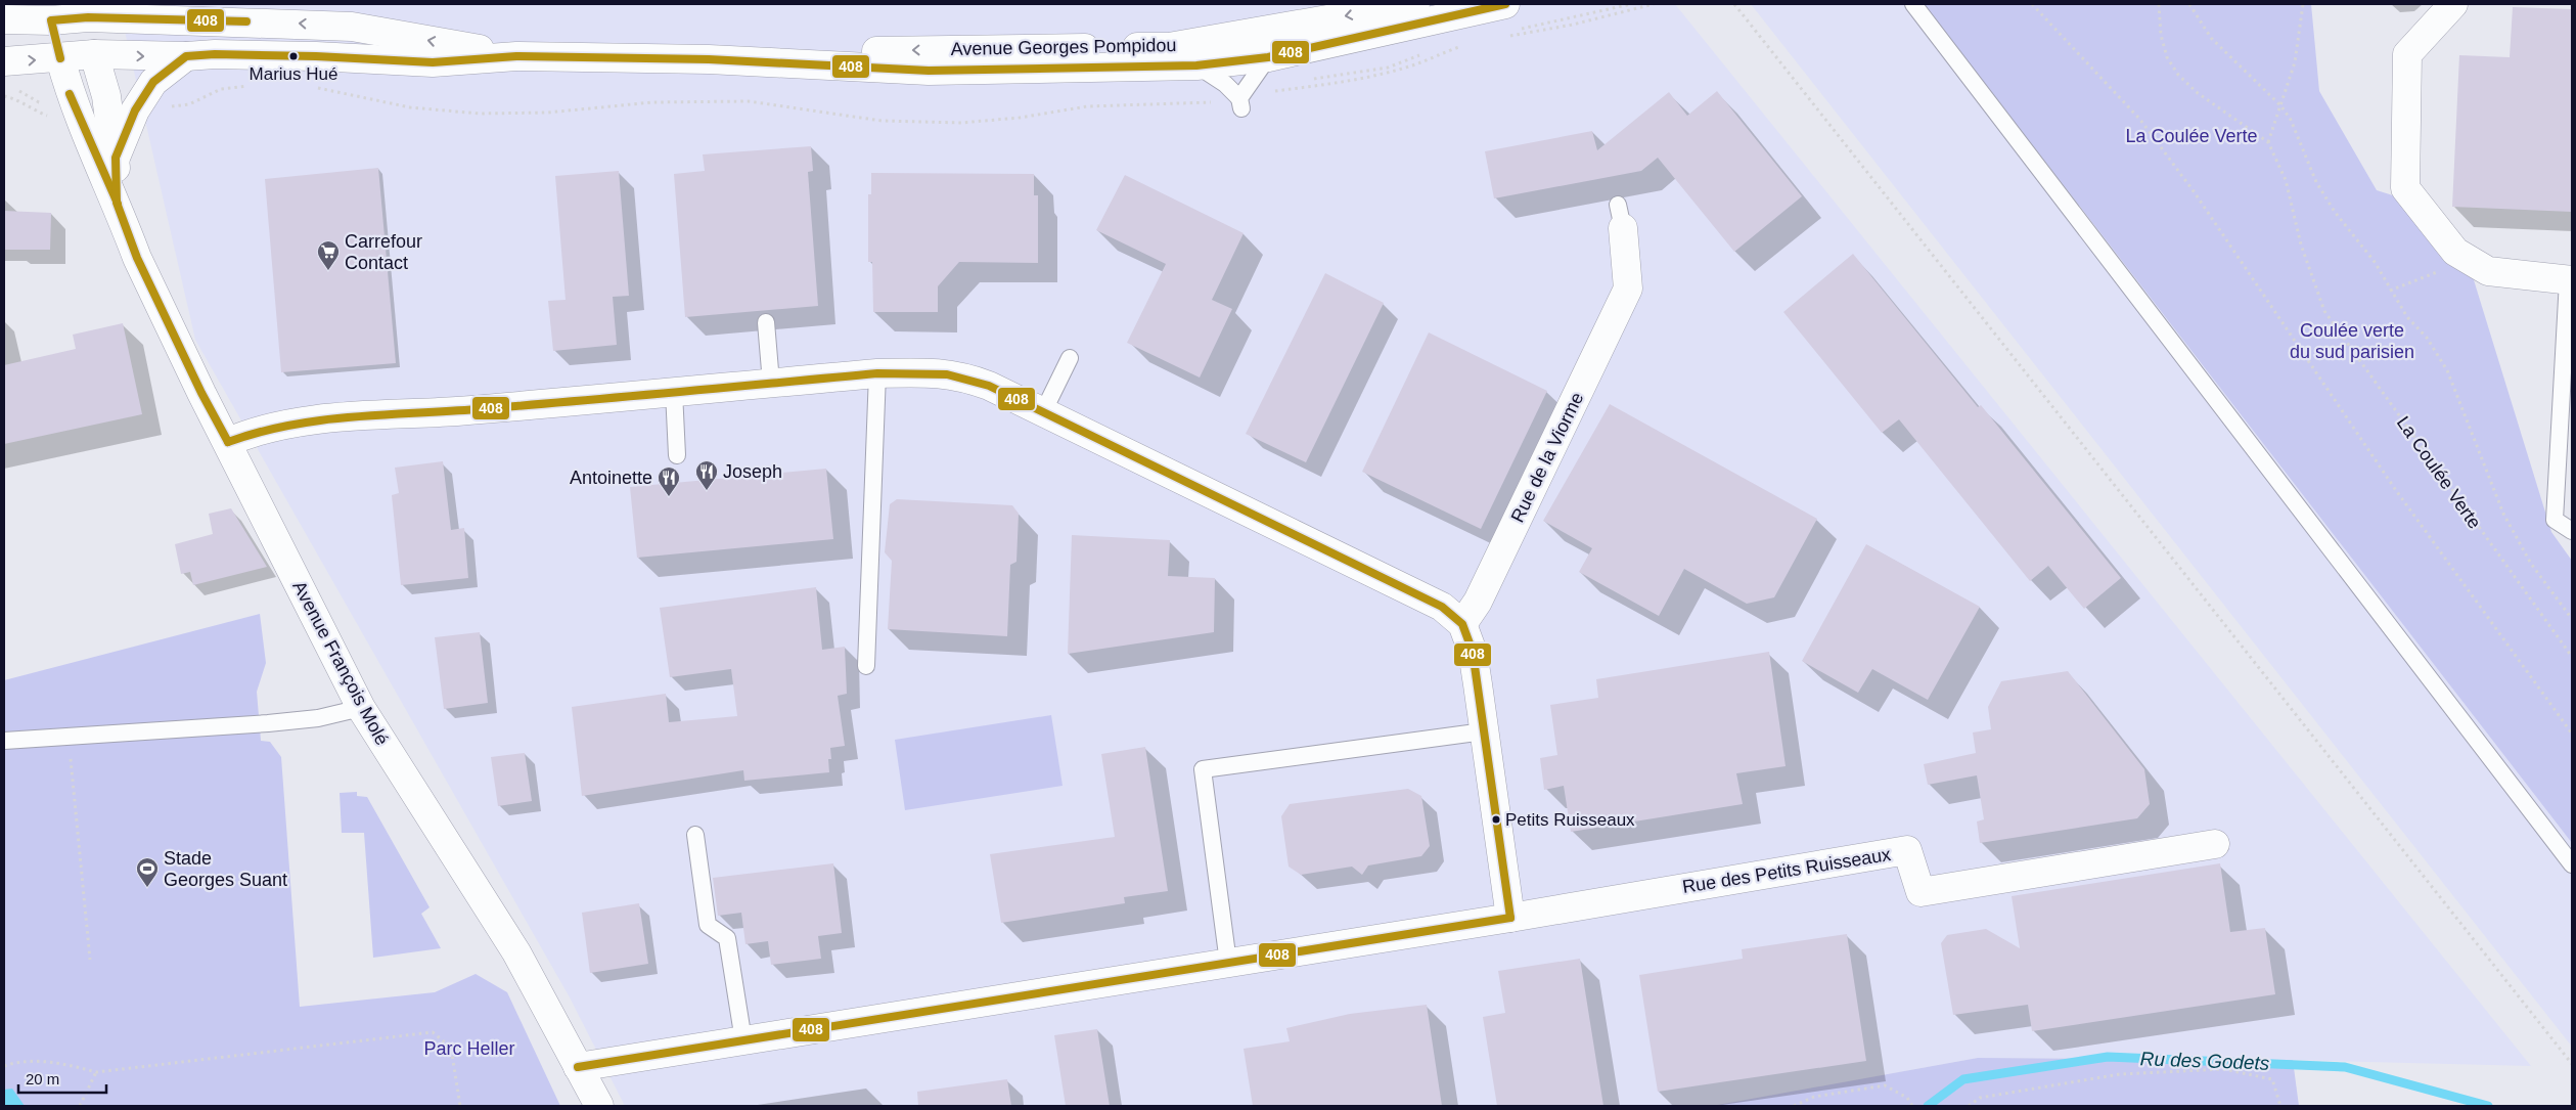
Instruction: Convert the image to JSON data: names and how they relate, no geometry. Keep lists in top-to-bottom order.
{
  "streets": {
    "street": [
      "Avenue Georges Pompidou",
      "Rue de la Viorme",
      "Avenue François Molé",
      "Rue des Petits Ruisseaux"
    ],
    "path": ["La Coulée Verte"]
  },
  "crossings": [
    ["Avenue Georges Pompidou", "Avenue François Molé"],
    ["Avenue François Molé", "Rue des Petits Ruisseaux"]
  ],
  "water": ["Ru des Godets"],
  "parks": ["La Coulée Verte", "Coulée verte du sud parisien", "Parc Heller"],
  "places": {
    "other": ["Marius Hué", "Petits Ruisseaux"],
    "supermarket": ["Carrefour Contact"],
    "restaurant": ["Joseph", "Antoinette"],
    "sports": ["Stade Georges Suant"]
  },
  "lines": ["transit line 408"],
  "scale_bar": "20 m"
}
